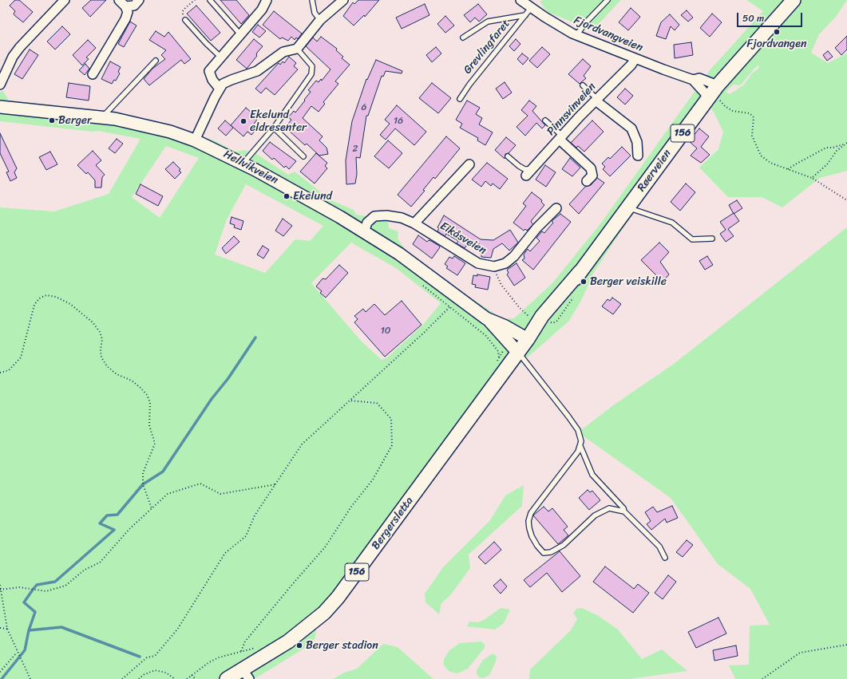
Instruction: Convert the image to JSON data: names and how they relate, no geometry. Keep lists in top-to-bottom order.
{
  "streets": {
    "main road": [
      "156",
      "Hellvikveien",
      "Røerveien",
      "Bergersletta"
    ],
    "street": ["Fjordvangveien", "Pinnsvinveien", "Eikåsveien"],
    "lane": ["Grevlingfaret"]
  },
  "crossings": [
    ["Fjordvangveien", "Grevlingfaret"],
    ["Fjordvangveien", "Pinnsvinveien"],
    ["Fjordvangveien", "Røerveien"],
    ["Hellvikveien", "Røerveien"],
    ["Hellvikveien", "Eikåsveien"],
    ["Hellvikveien", "Bergersletta"],
    ["Røerveien", "Bergersletta"]
  ],
  "places": [
    "Fjordvangen",
    "Berger",
    "Ekelund eldresenter",
    "Ekelund",
    "Berger veiskille",
    "Berger stadion"
  ],
  "house_numbers": [
    "6",
    "16",
    "2",
    "10"
  ],
  "scale_bar": "50 m"
}
